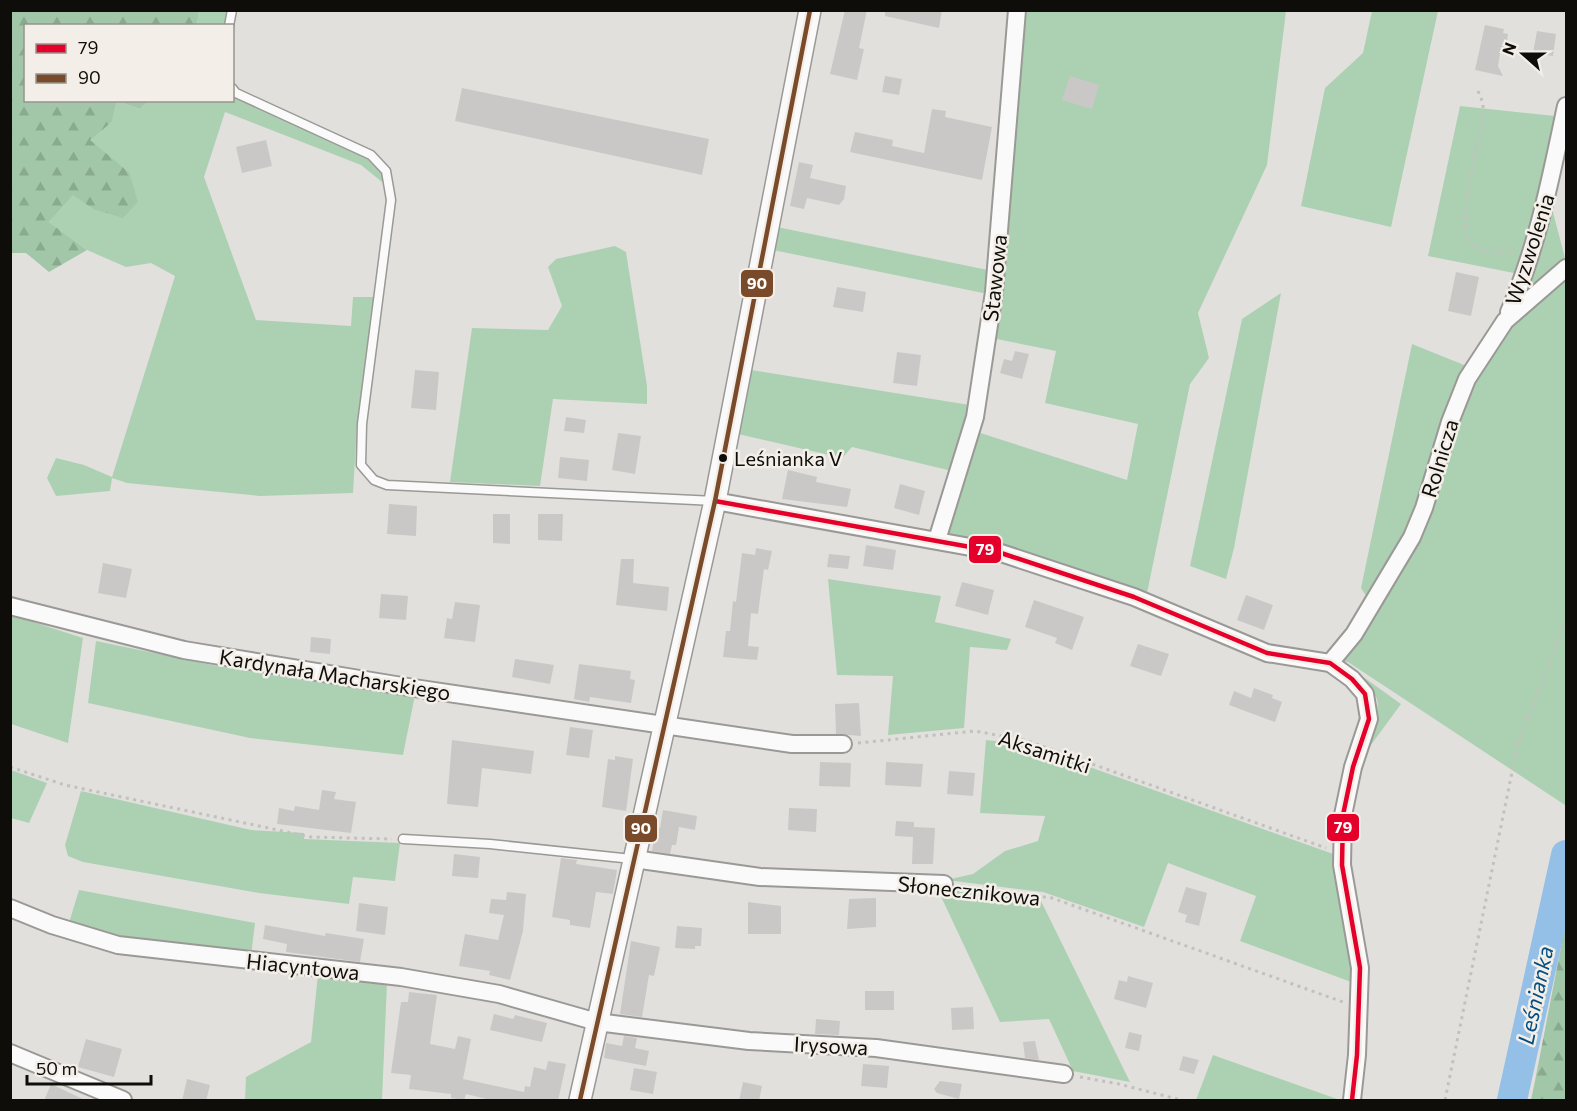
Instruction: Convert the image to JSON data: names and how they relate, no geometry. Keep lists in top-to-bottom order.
{
  "streets": {
    "street": [
      "Wyzwolenia",
      "Stawowa",
      "Rolnicza",
      "Kardynała Macharskiego",
      "Słonecznikowa",
      "Hiacyntowa",
      "Irysowa"
    ],
    "path": ["Aksamitki"]
  },
  "crossings": [
    ["Wyzwolenia", "Rolnicza"],
    ["Hiacyntowa", "Irysowa"]
  ],
  "water": ["Leśnianka"],
  "places": ["Leśnianka V"],
  "lines": ["transit line 90", "transit line 79"],
  "legend": ["79", "90"],
  "scale_bar": "50 m",
  "north": "left"
}
